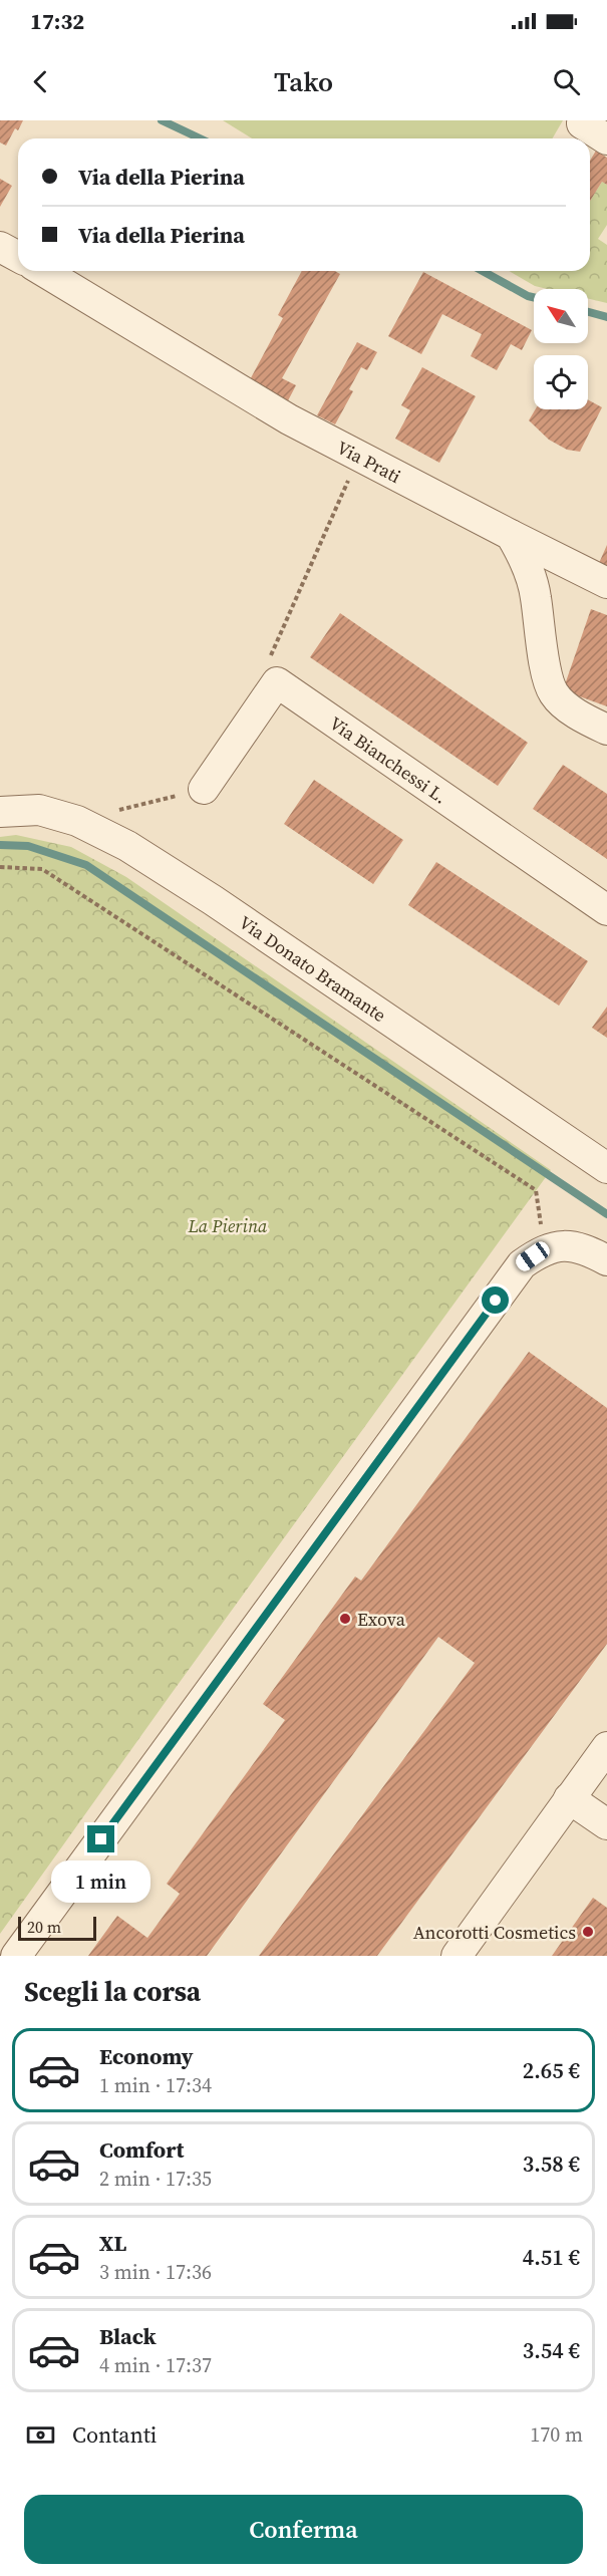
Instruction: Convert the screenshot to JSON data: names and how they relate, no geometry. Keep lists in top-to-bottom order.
{
  "streets": {
    "street": ["Via Prati", "Via Bianchessi L.", "Via Donato Bramante"]
  },
  "parks": ["La Pierina"],
  "places": ["Exova", "Ancorotti Cosmetics"],
  "scale_bar": "20 m",
  "north": "top left",
  "page": {
    "status": "17:32",
    "header": "Tako",
    "banner": ["Via della Pierina", "Via della Pierina"],
    "bubble": "1 min",
    "scale": "20 m",
    "heading": "Scegli la corsa",
    "list": [
      {
        "name": "Economy",
        "note": "1 min · 17:34",
        "value": "2.65 €"
      },
      {
        "name": "Comfort",
        "note": "2 min · 17:35",
        "value": "3.58 €"
      },
      {
        "name": "XL",
        "note": "3 min · 17:36",
        "value": "4.51 €"
      },
      {
        "name": "Black",
        "note": "4 min · 17:37",
        "value": "3.54 €"
      }
    ],
    "pay": ["Contanti", "170 m"],
    "buttons": "Conferma"
  }
}
